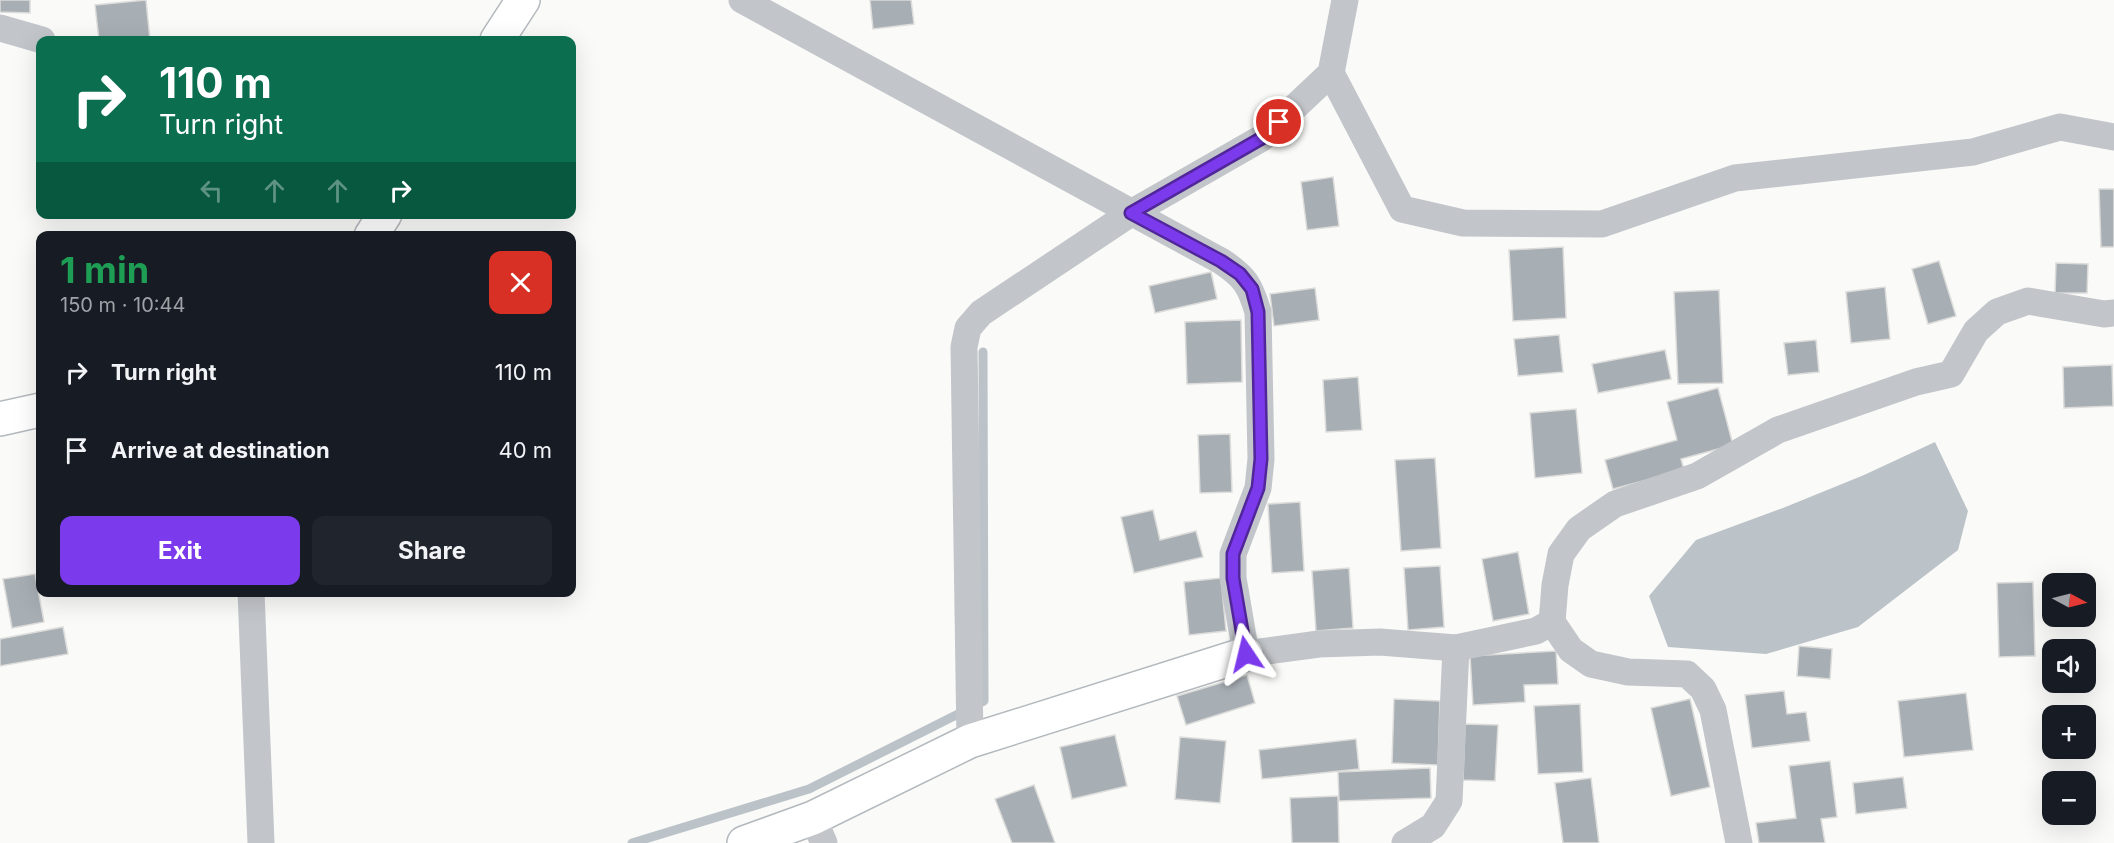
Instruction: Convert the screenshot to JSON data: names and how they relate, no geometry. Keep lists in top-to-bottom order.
{
  "north": "right",
  "page": {
    "turn": ["110 m", "Turn right"],
    "heading": ["1 min", "150 m · 10:44"],
    "list": [
      {
        "name": "Turn right",
        "value": "110 m"
      },
      {
        "name": "Arrive at destination",
        "value": "40 m"
      }
    ],
    "buttons": ["Exit", "Share"],
    "map_buttons": ["+", "−"]
  }
}
